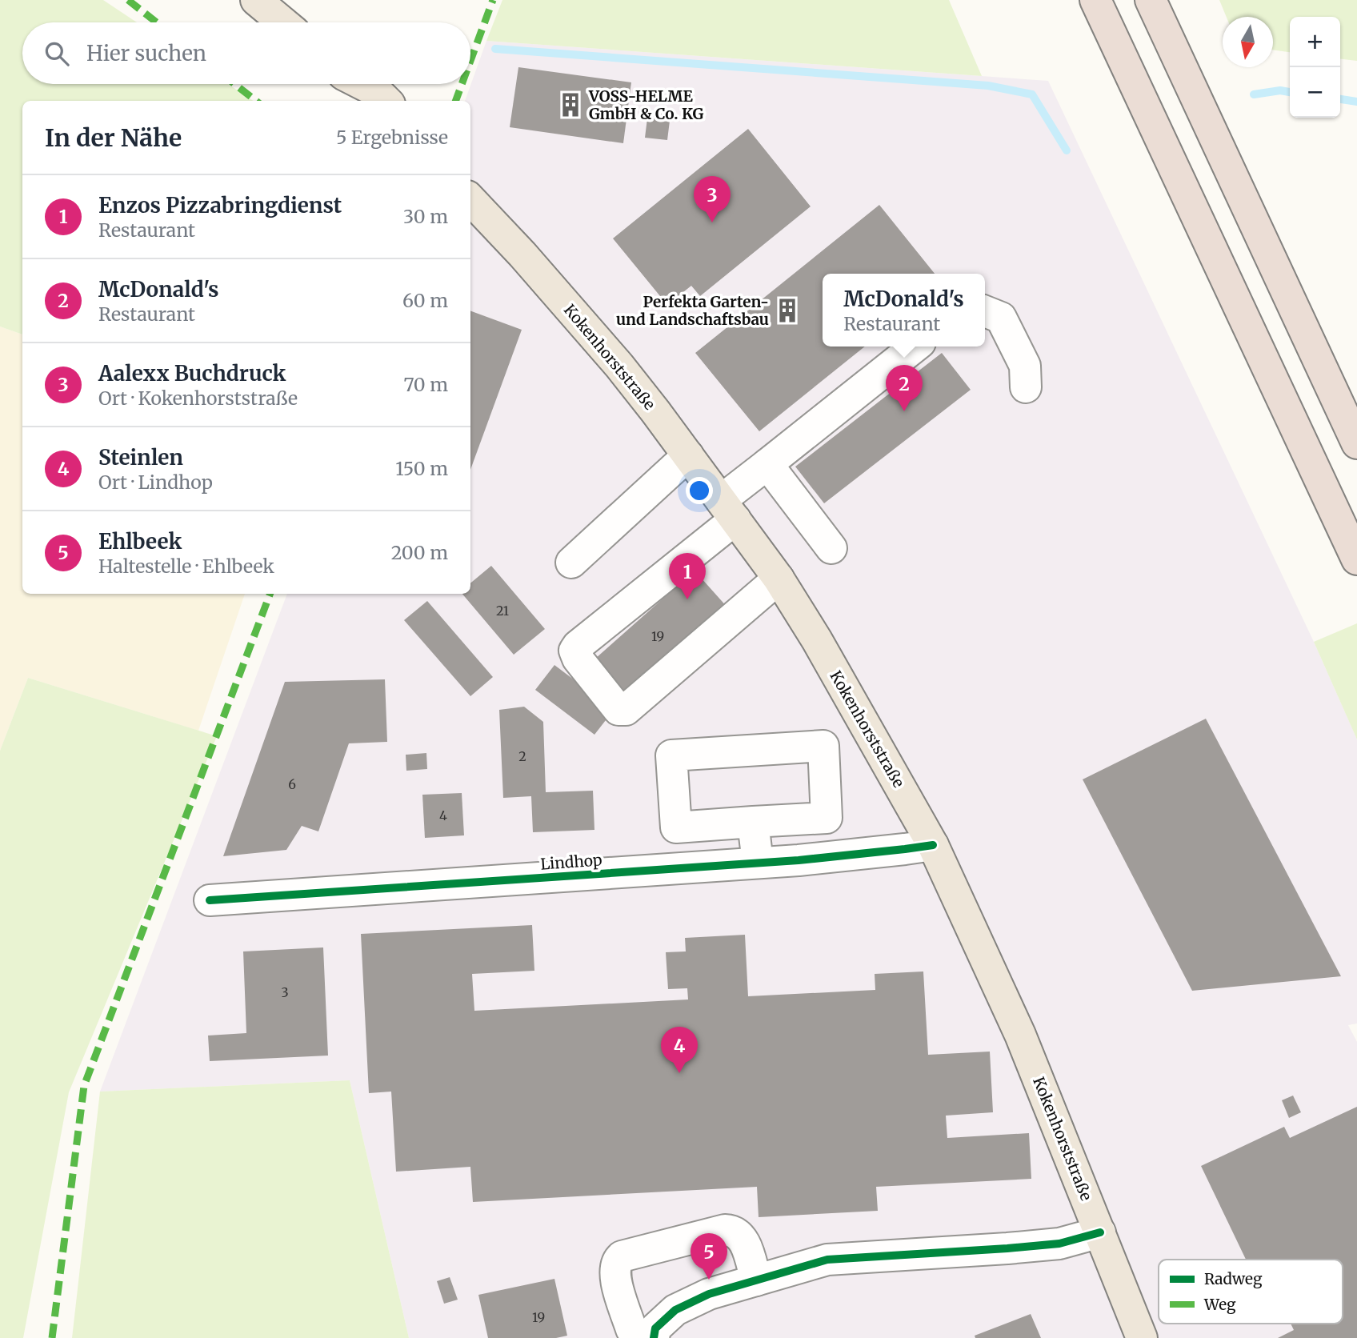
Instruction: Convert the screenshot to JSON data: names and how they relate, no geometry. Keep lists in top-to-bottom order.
{
  "streets": {
    "main road": ["Kokenhorststraße"],
    "street": ["Lindhop"]
  },
  "crossings": [
    ["Kokenhorststraße", "Lindhop"]
  ],
  "places": {
    "building": ["VOSS-HELME GmbH & Co. KG", "Perfekta Garten- und Landschaftsbau"]
  },
  "house_numbers": [
    "21",
    "19",
    "2",
    "6",
    "4",
    "3",
    "19"
  ],
  "legend": ["Radweg", "Weg"],
  "north": "bottom",
  "page": {
    "map_buttons": ["+", "−"],
    "search": "Hier suchen",
    "heading": ["In der Nähe", "5 Ergebnisse"],
    "list": [
      {
        "mark": "1",
        "name": "Enzos Pizzabringdienst",
        "note": "Restaurant",
        "value": "30 m"
      },
      {
        "mark": "2",
        "name": "McDonald's",
        "note": "Restaurant",
        "value": "60 m"
      },
      {
        "mark": "3",
        "name": "Aalexx Buchdruck",
        "note": "Ort · Kokenhorststraße",
        "value": "70 m"
      },
      {
        "mark": "4",
        "name": "Steinlen",
        "note": "Ort · Lindhop",
        "value": "150 m"
      },
      {
        "mark": "5",
        "name": "Ehlbeek",
        "note": "Haltestelle · Ehlbeek",
        "value": "200 m"
      }
    ],
    "pins": [
      "3",
      "2",
      "1",
      "4",
      "5"
    ],
    "popup": ["McDonald's", "Restaurant"]
  }
}
